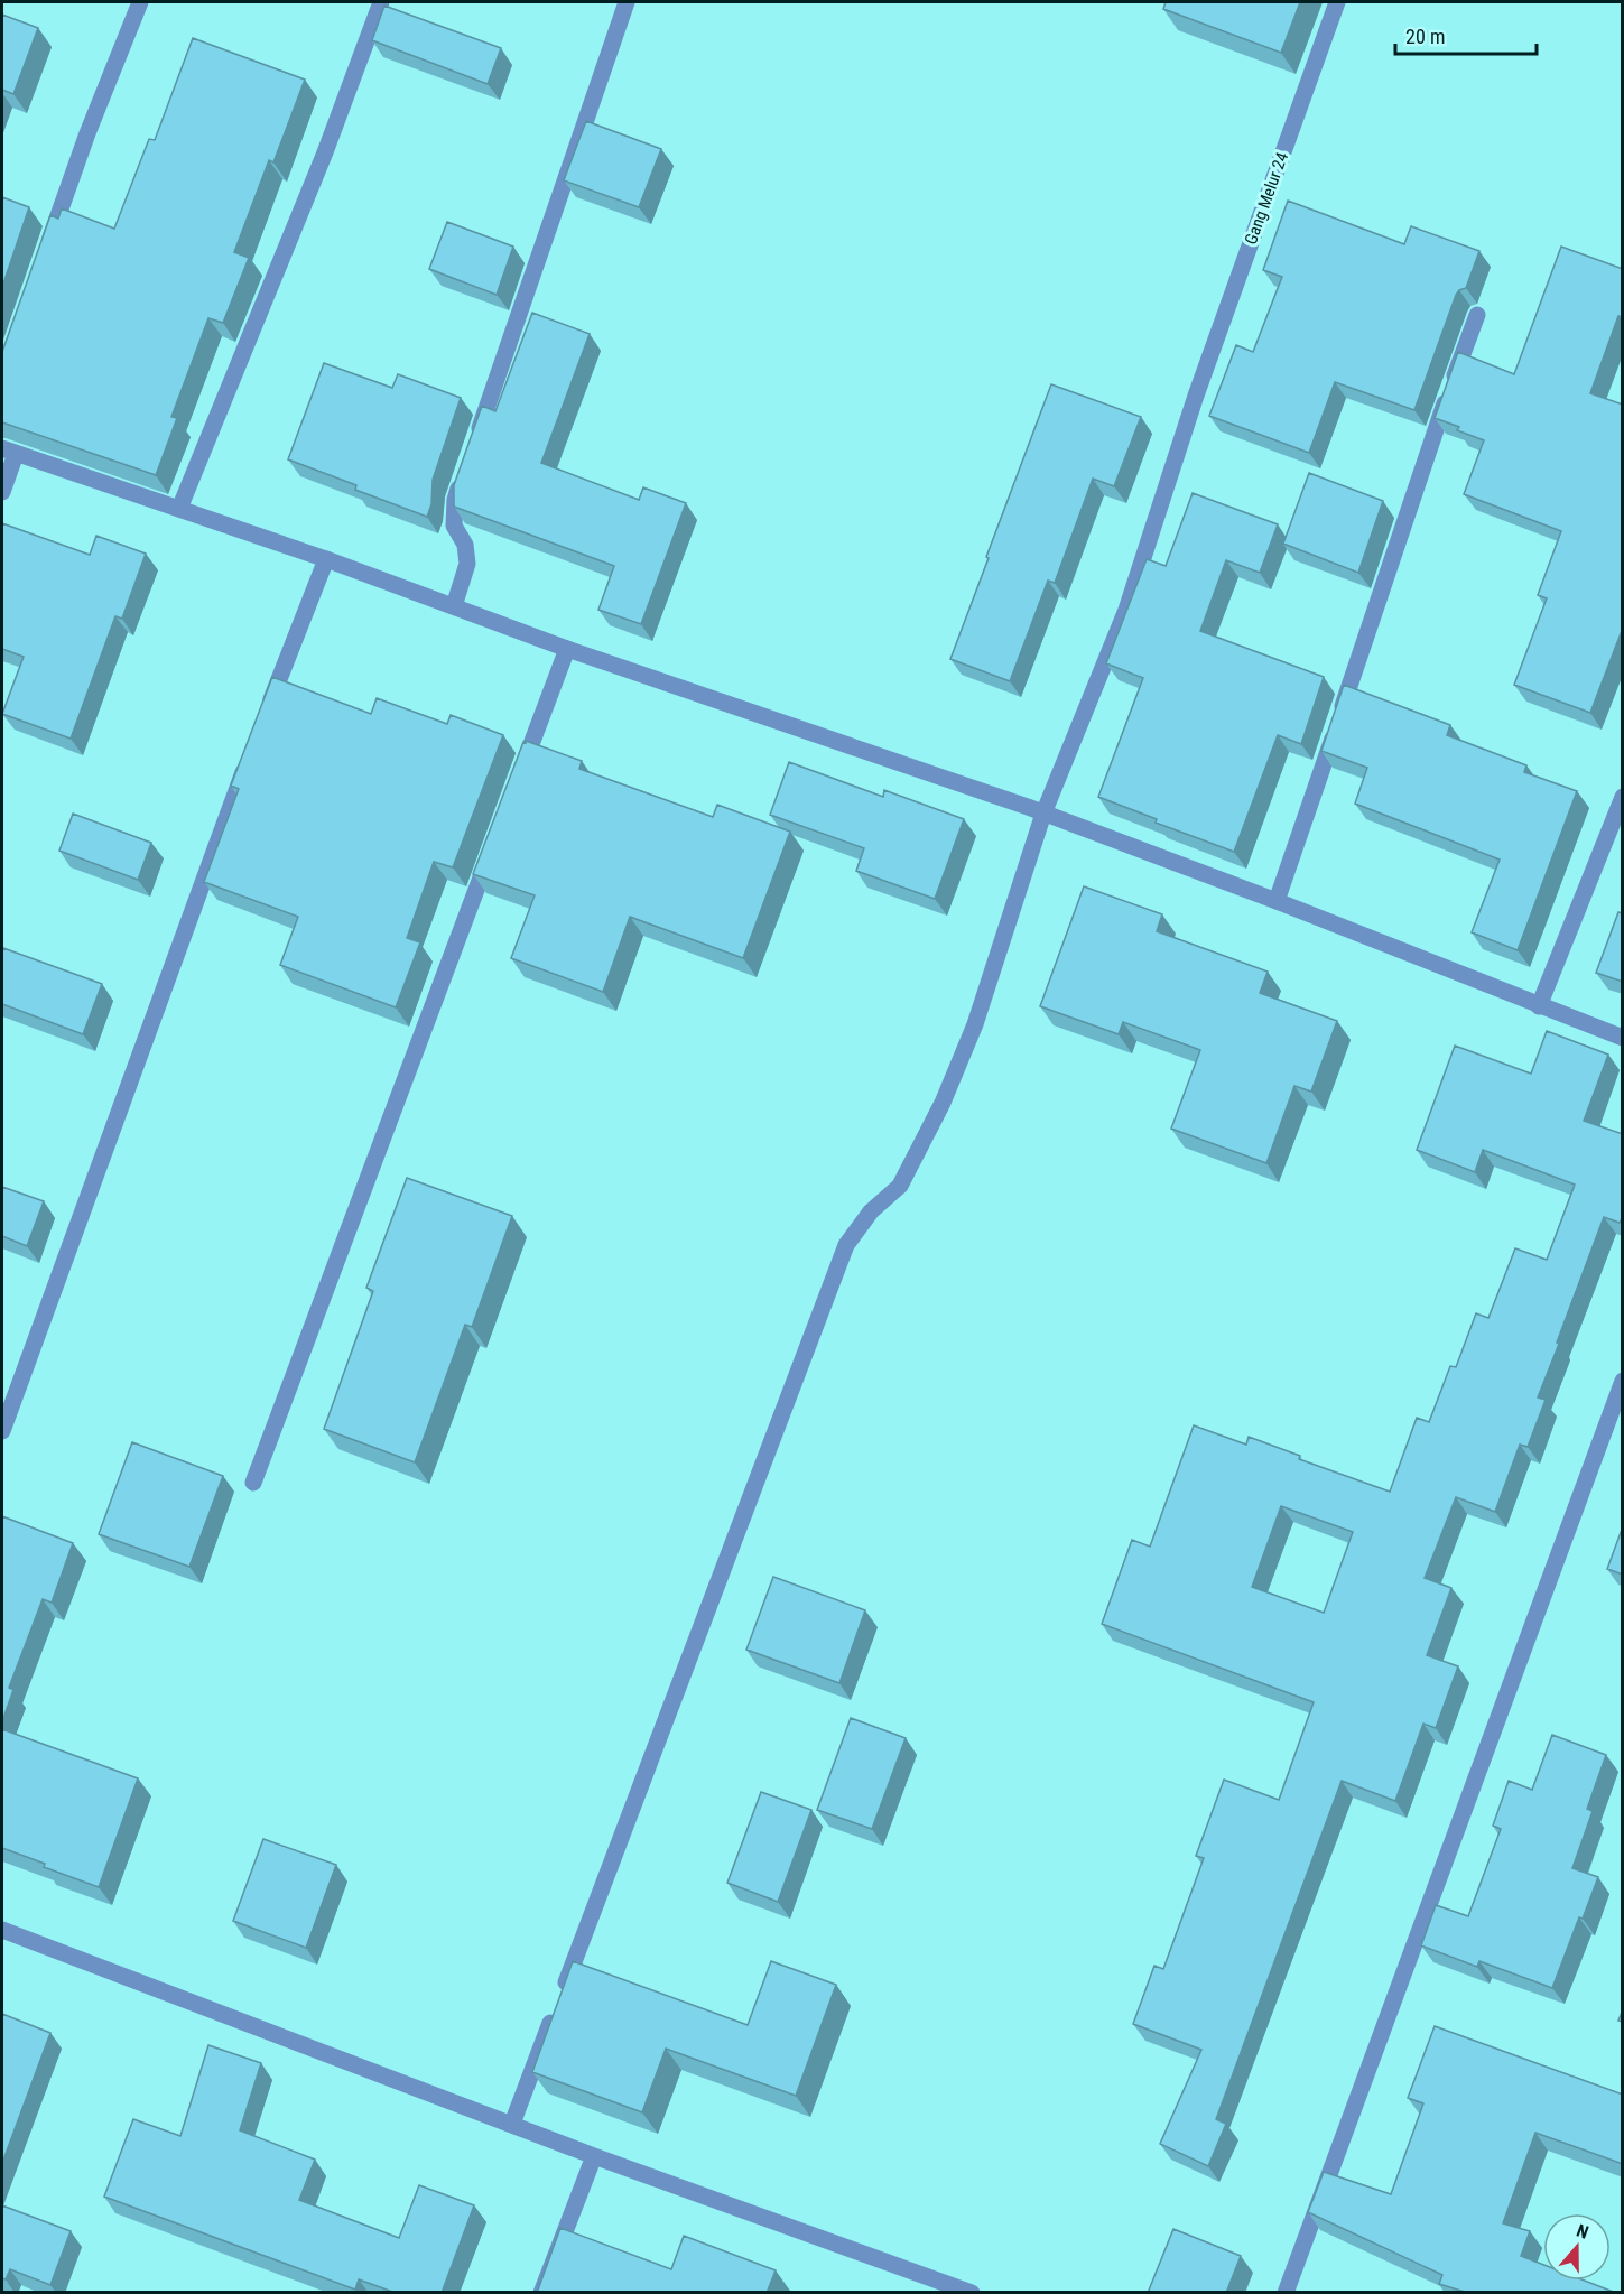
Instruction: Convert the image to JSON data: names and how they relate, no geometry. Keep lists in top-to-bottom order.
{
  "streets": {
    "street": ["Gang Melur 24"]
  },
  "scale_bar": "20 m",
  "north": "top"
}
